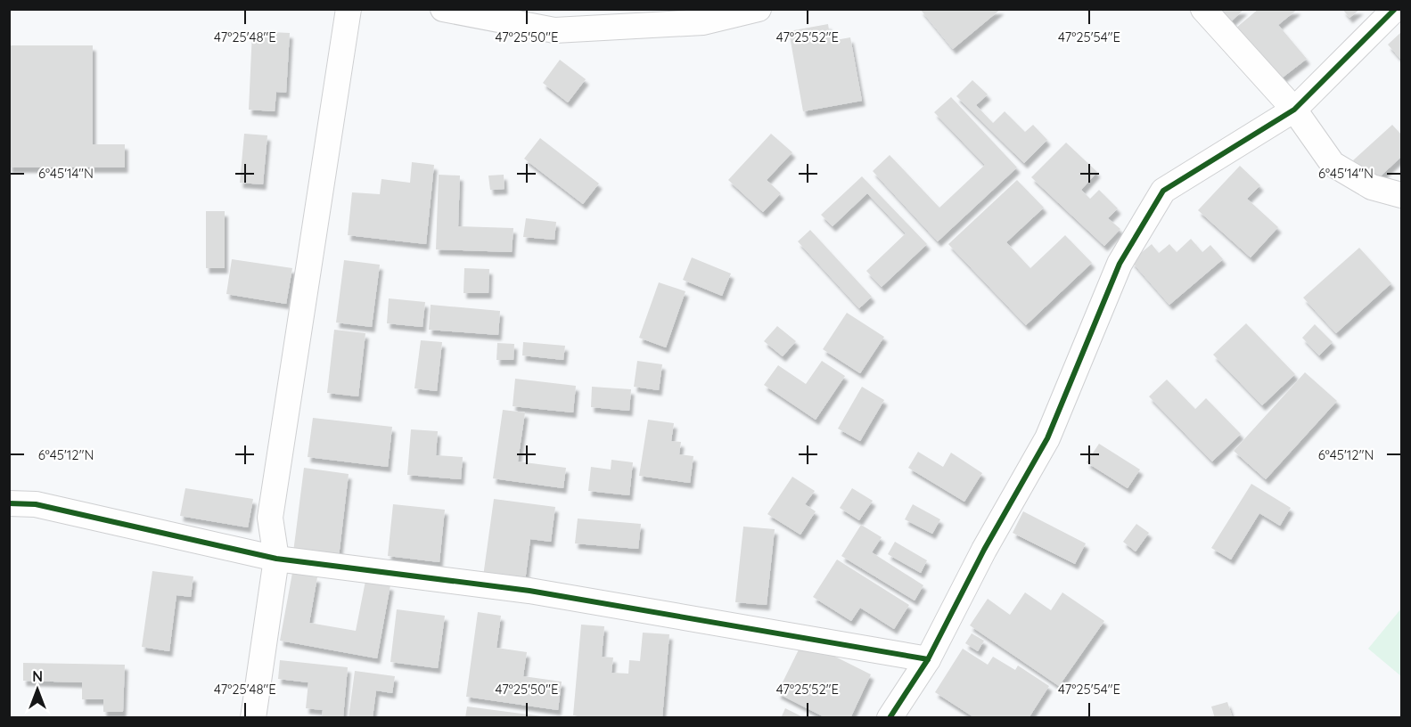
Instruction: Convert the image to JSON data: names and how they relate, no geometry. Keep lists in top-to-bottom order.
{
  "north": "top",
  "coordinates": [
    "47°25'48\"E",
    "47°25'50\"E",
    "47°25'52\"E",
    "47°25'54\"E",
    "6°45'14\"N",
    "6°45'12\"N"
  ]
}
